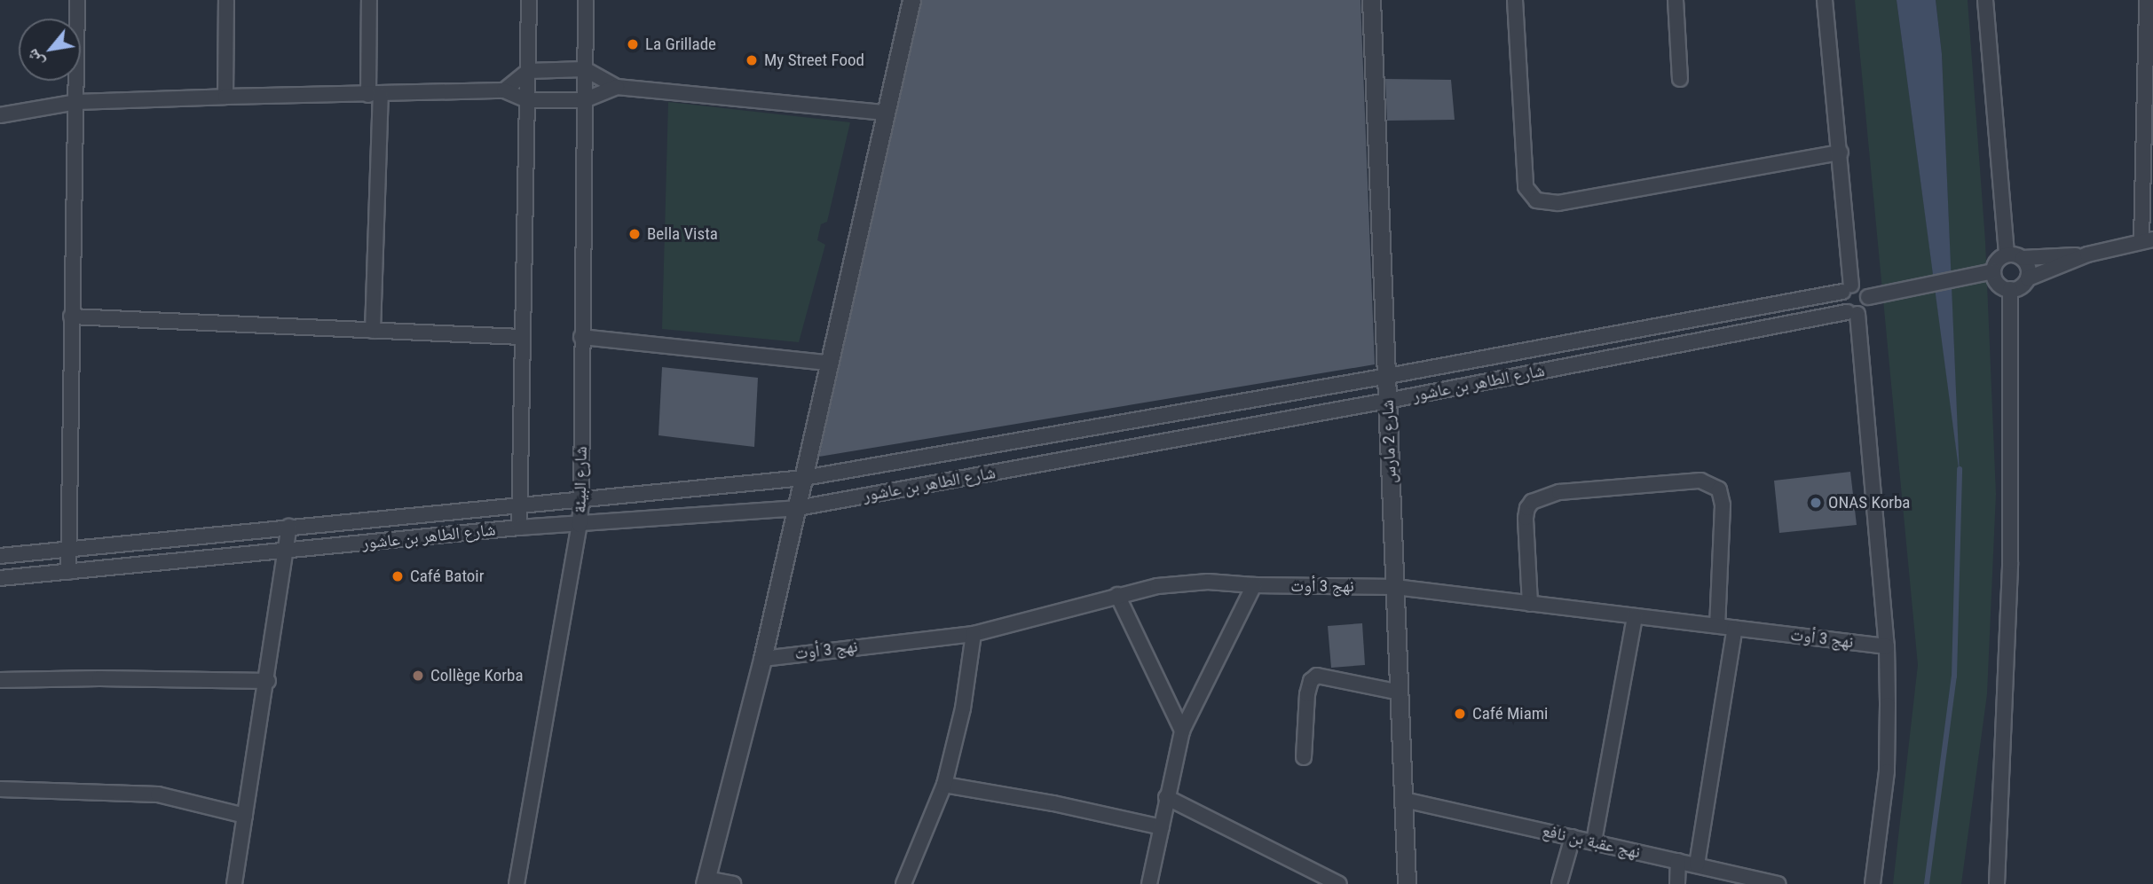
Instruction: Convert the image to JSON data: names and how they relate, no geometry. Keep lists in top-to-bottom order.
{
  "streets": {
    "street": [
      "شارع الطاهر بن عاشور",
      "شارع 2 مارس",
      "شارع البيئة",
      "نهج 3 أوت",
      "نهج عقبة بن نافع"
    ]
  },
  "crossings": [
    ["شارع الطاهر بن عاشور", "شارع 2 مارس"],
    ["شارع الطاهر بن عاشور", "شارع البيئة"],
    ["شارع 2 مارس", "نهج 3 أوت"],
    ["شارع 2 مارس", "نهج عقبة بن نافع"]
  ],
  "places": [
    "La Grillade",
    "My Street Food",
    "Bella Vista",
    "ONAS Korba",
    "Café Batoir",
    "Collège Korba",
    "Café Miami"
  ],
  "north": "bottom left"
}
